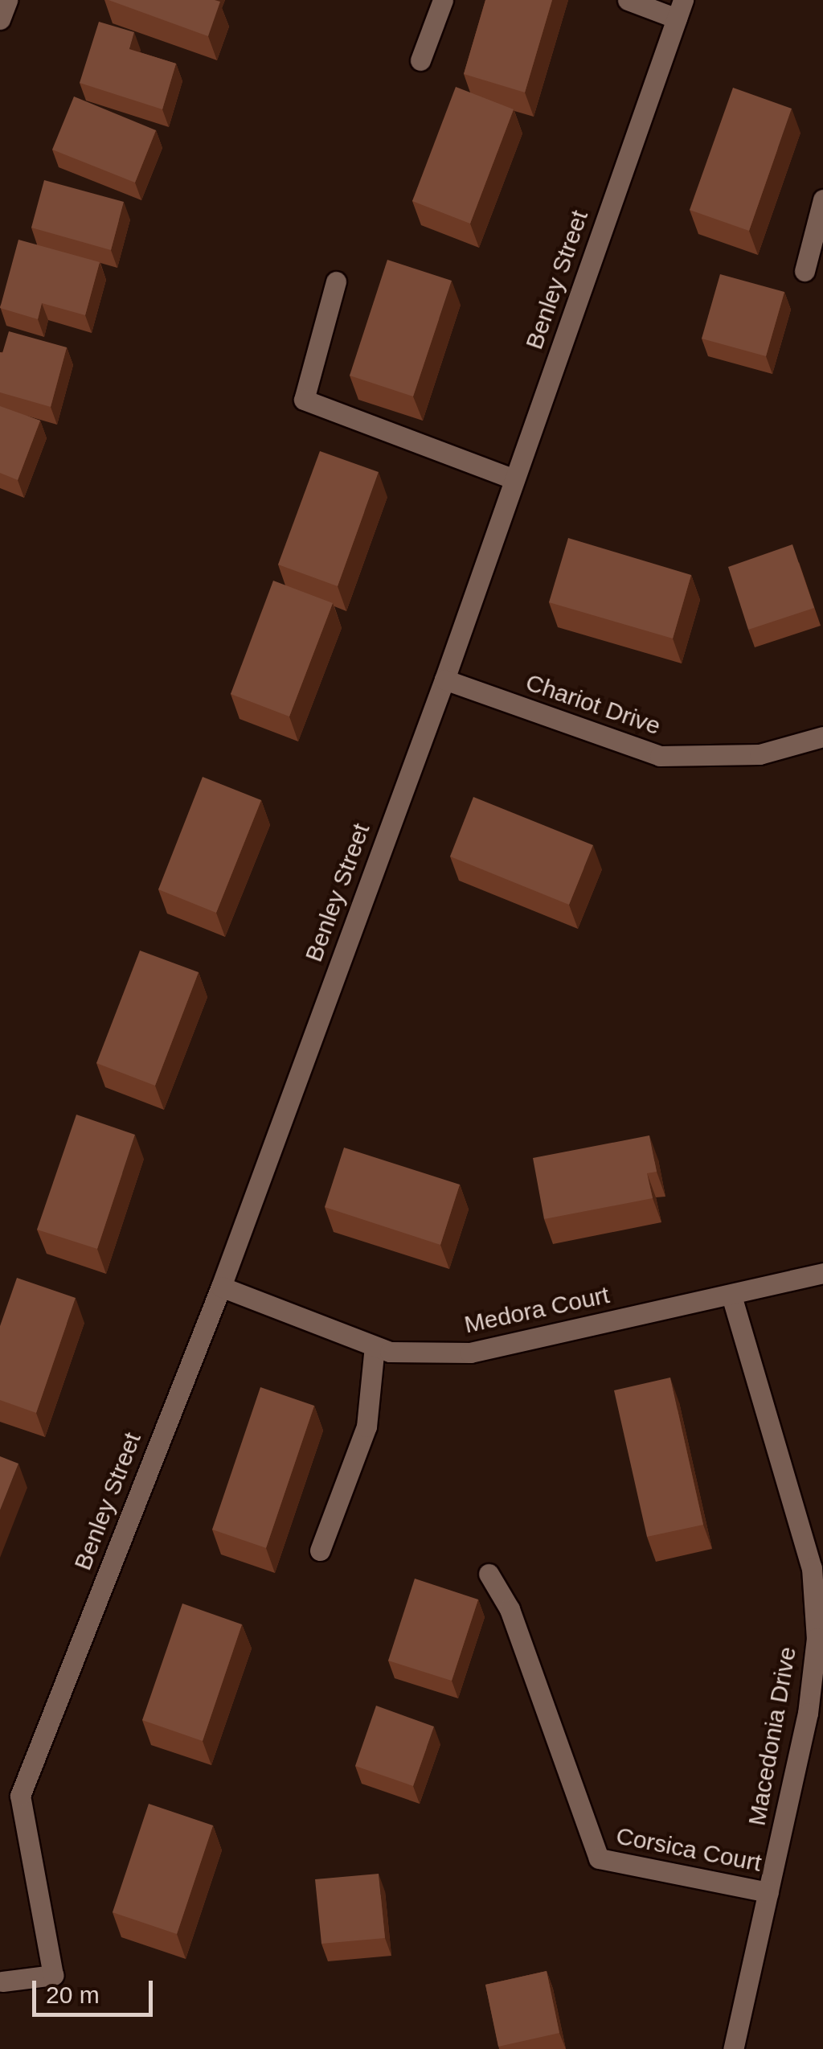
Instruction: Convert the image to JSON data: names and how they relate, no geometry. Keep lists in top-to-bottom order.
{
  "streets": {
    "street": [
      "Benley Street",
      "Chariot Drive",
      "Medora Court",
      "Macedonia Drive",
      "Corsica Court"
    ]
  },
  "crossings": [
    ["Benley Street", "Chariot Drive"],
    ["Benley Street", "Medora Court"],
    ["Medora Court", "Macedonia Drive"],
    ["Macedonia Drive", "Corsica Court"]
  ],
  "scale_bar": "20 m"
}
